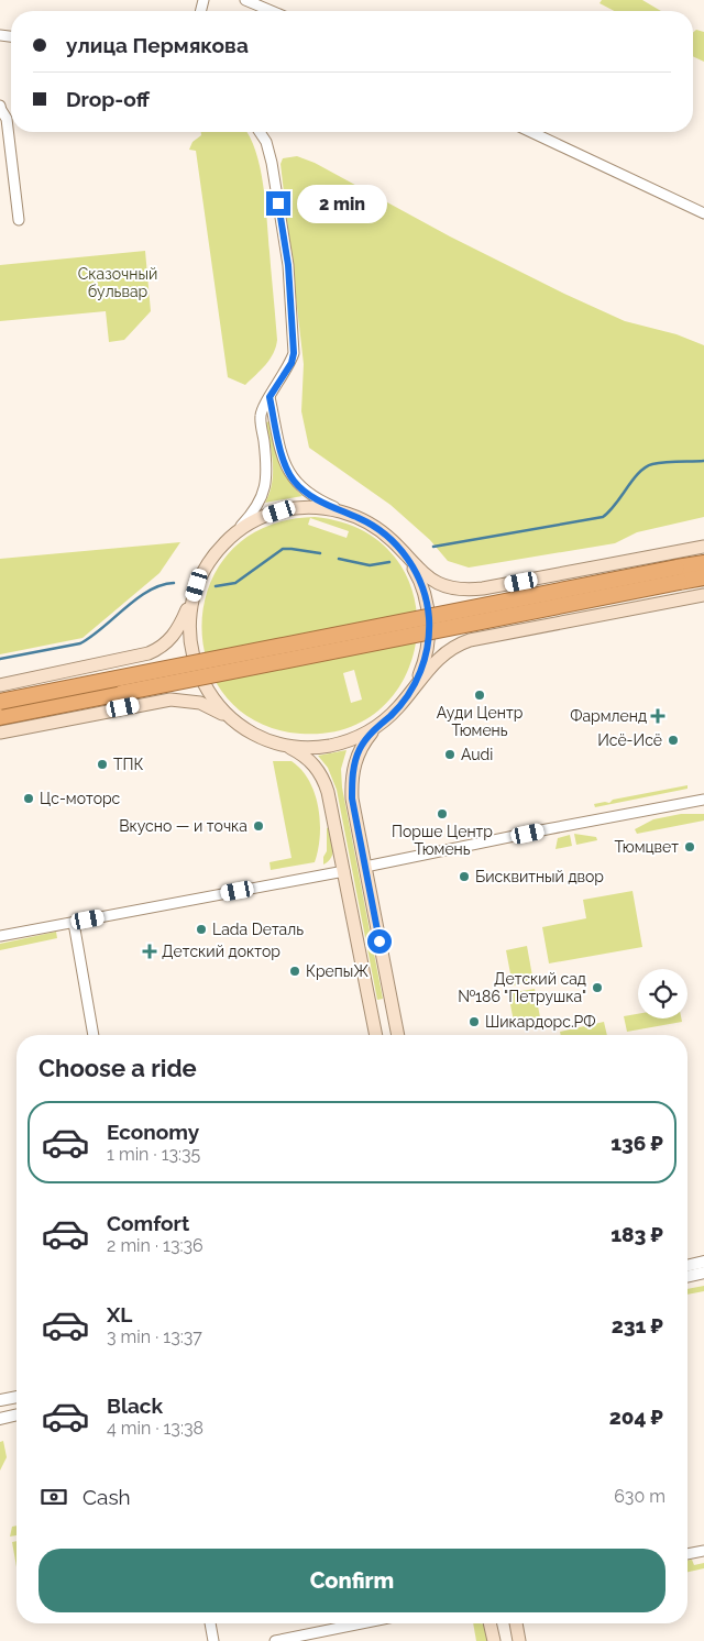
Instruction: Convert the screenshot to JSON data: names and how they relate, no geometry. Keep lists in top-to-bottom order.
{
  "parks": ["Сказочный бульвар"],
  "places": {
    "other": [
      "Ауди Центр Тюмень",
      "Исё-Исё",
      "Audi",
      "ТПК",
      "Цс-моторс",
      "Порше Центр Тюмень",
      "Вкусно — и точка",
      "Тюмцвет",
      "Бисквитный двор",
      "Lada Dеталь",
      "КрепыЖ",
      "Детский сад №186 \"Петрушка\"",
      "Шикардорс.РФ"
    ],
    "health": ["Фармленд", "Детский доктор"]
  },
  "page": {
    "banner": ["улица Пермякова", "Drop-off"],
    "bubble": "2 min",
    "heading": "Choose a ride",
    "list": [
      {
        "name": "Economy",
        "note": "1 min · 13:35",
        "value": "136 ₽"
      },
      {
        "name": "Comfort",
        "note": "2 min · 13:36",
        "value": "183 ₽"
      },
      {
        "name": "XL",
        "note": "3 min · 13:37",
        "value": "231 ₽"
      },
      {
        "name": "Black",
        "note": "4 min · 13:38",
        "value": "204 ₽"
      }
    ],
    "pay": ["Cash", "630 m"],
    "buttons": "Confirm"
  }
}
